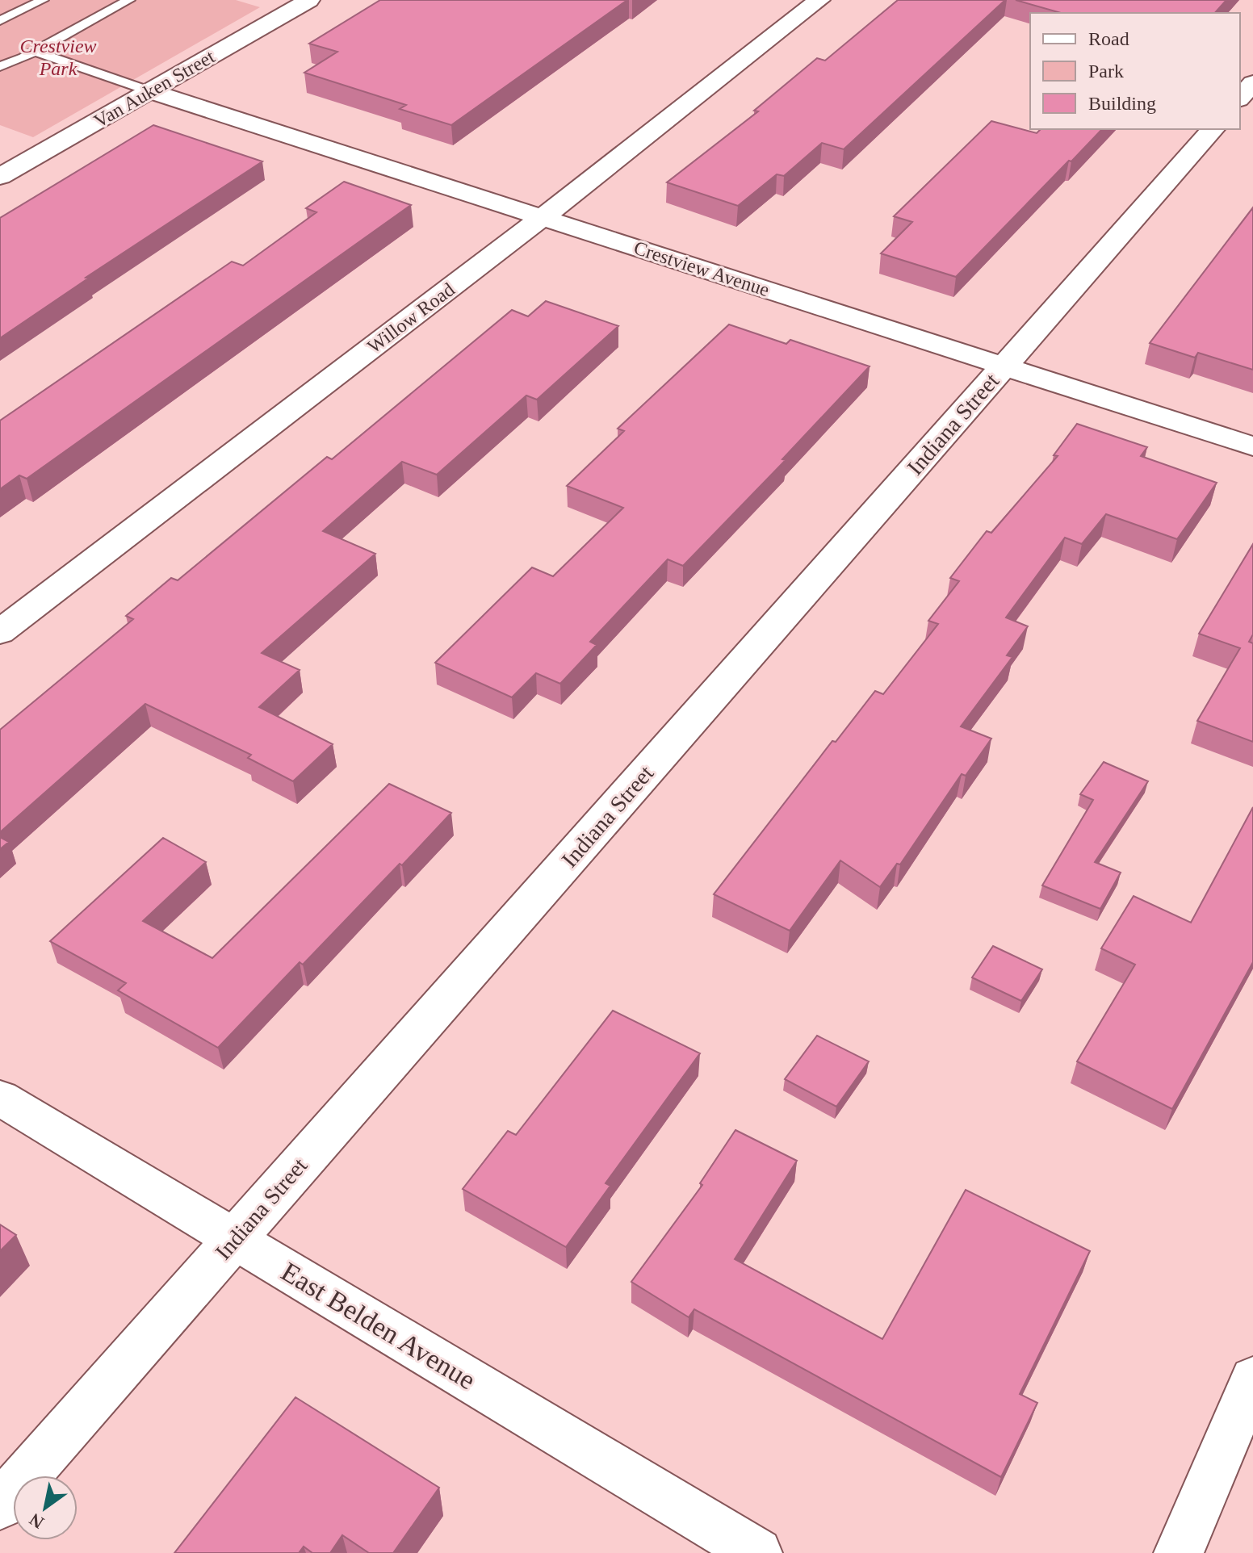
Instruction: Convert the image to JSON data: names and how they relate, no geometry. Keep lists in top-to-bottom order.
{
  "streets": {
    "street": [
      "Van Auken Street",
      "Crestview Avenue",
      "Willow Road",
      "Indiana Street",
      "East Belden Avenue"
    ]
  },
  "crossings": [
    ["Van Auken Street", "Crestview Avenue"],
    ["Crestview Avenue", "Willow Road"],
    ["Crestview Avenue", "Indiana Street"],
    ["Indiana Street", "East Belden Avenue"]
  ],
  "parks": ["Crestview Park"],
  "legend": ["Road", "Park", "Building"],
  "north": "bottom left"
}
